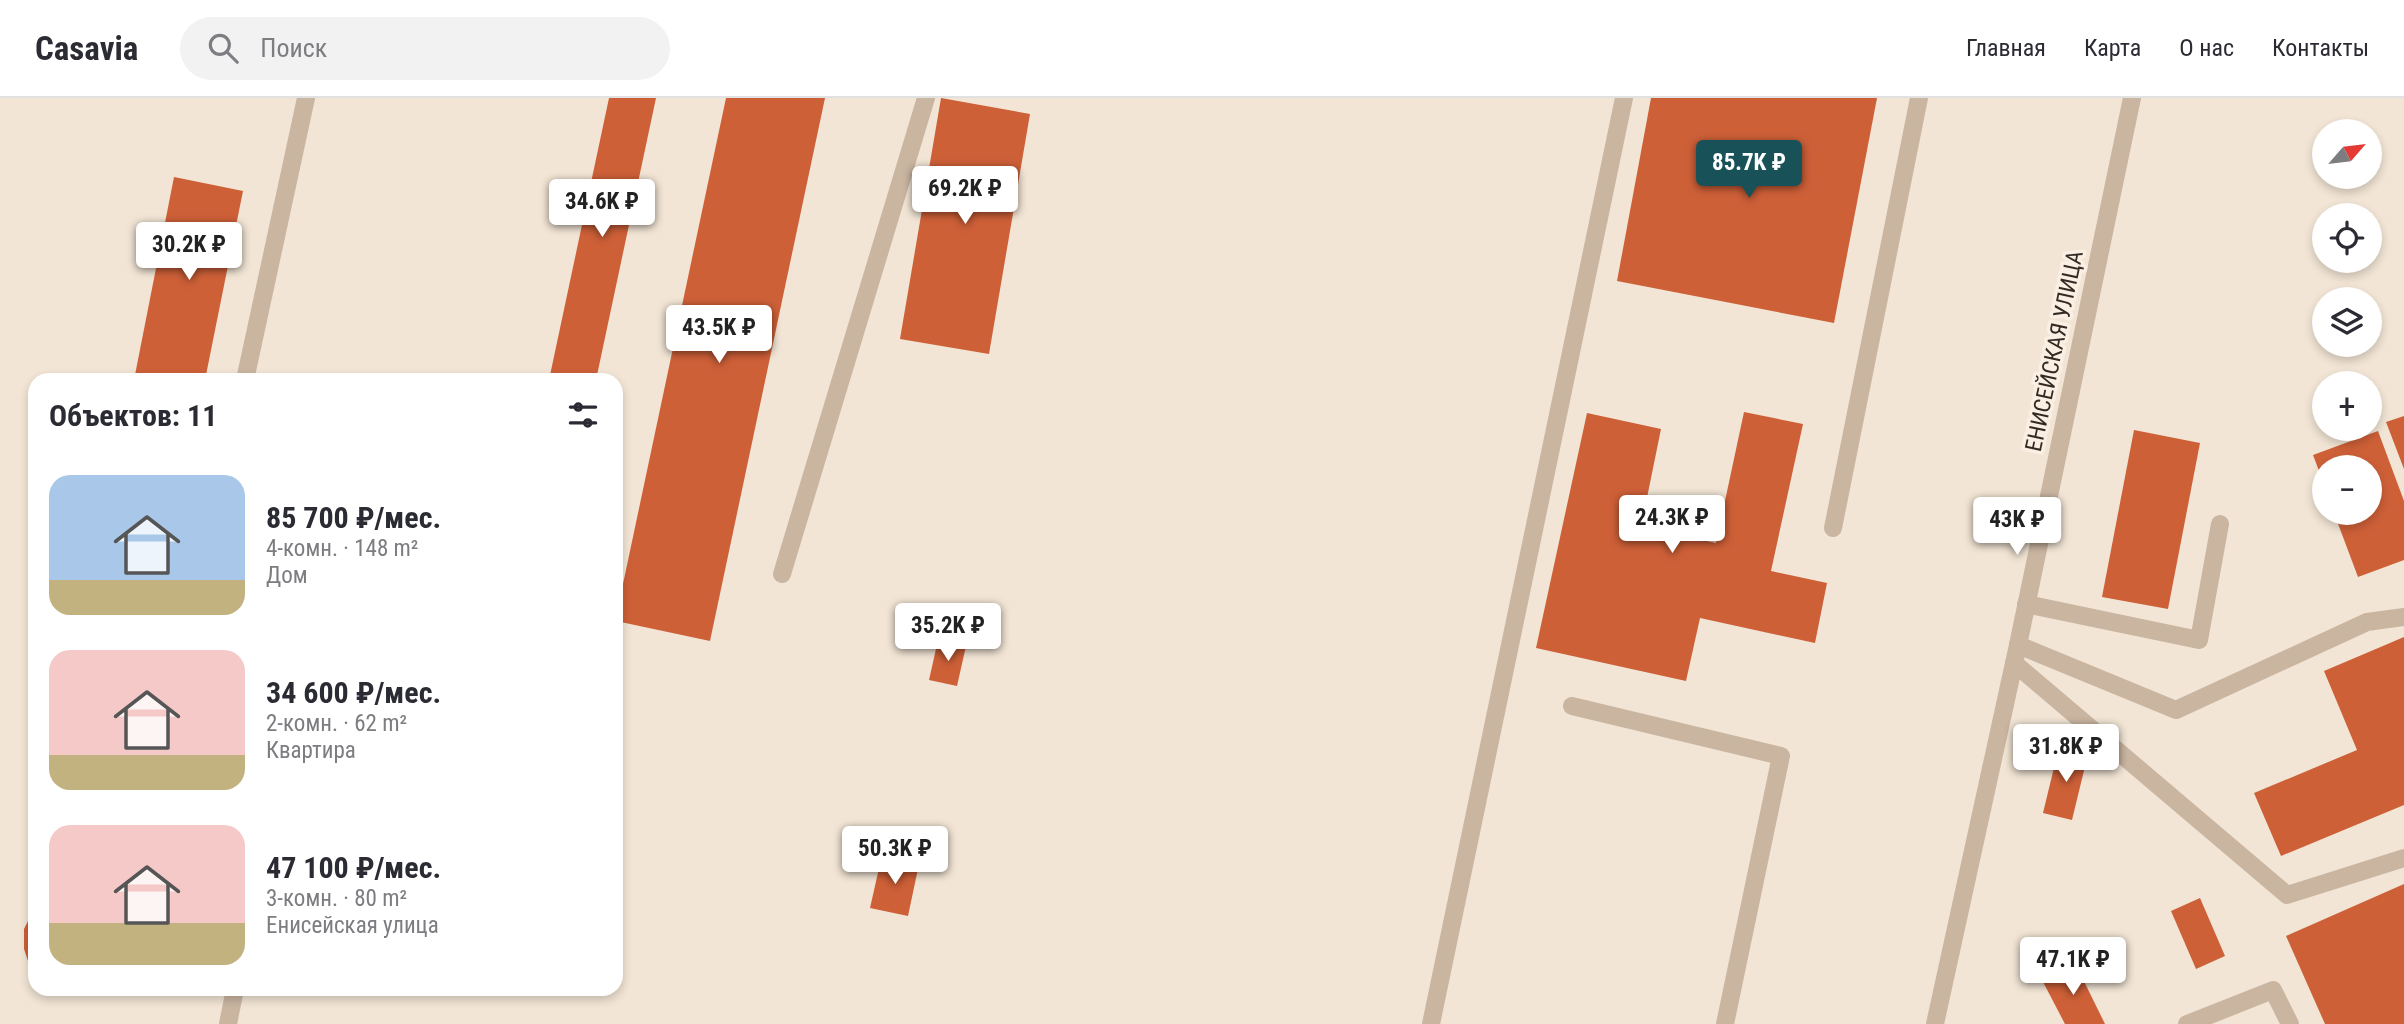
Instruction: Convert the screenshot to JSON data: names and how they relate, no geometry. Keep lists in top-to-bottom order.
{
  "streets": {
    "street": ["ЕНИСЕЙСКАЯ УЛИЦА"]
  },
  "north": "top right",
  "page": {
    "header": "Casavia",
    "search": "Поиск",
    "nav": [
      "Главная",
      "Карта",
      "О нас",
      "Контакты"
    ],
    "map_buttons": ["+", "−"],
    "price": [
      "85.7K ₽",
      "69.2K ₽",
      "34.6K ₽",
      "30.2K ₽",
      "43.5K ₽",
      "24.3K ₽",
      "43K ₽",
      "35.2K ₽",
      "31.8K ₽",
      "50.3K ₽",
      "47.1K ₽"
    ],
    "heading": "Объектов: 11",
    "list": [
      {
        "name": "85 700 ₽/мес.",
        "note": "4-комн. · 148 m² · Дом"
      },
      {
        "name": "34 600 ₽/мес.",
        "note": "2-комн. · 62 m² · Квартира"
      },
      {
        "name": "47 100 ₽/мес.",
        "note": "3-комн. · 80 m² · Енисейская улица"
      }
    ]
  }
}
